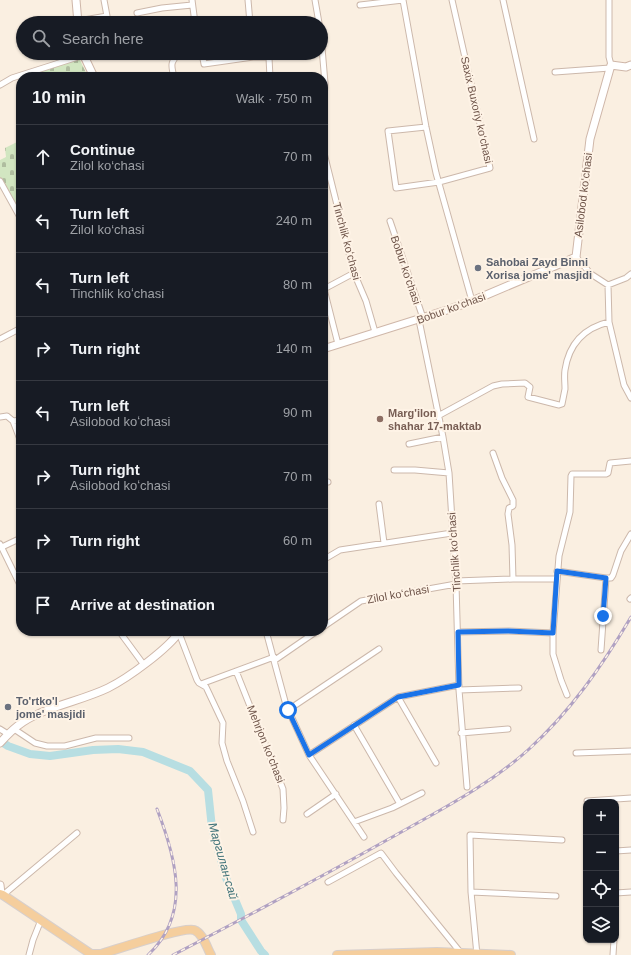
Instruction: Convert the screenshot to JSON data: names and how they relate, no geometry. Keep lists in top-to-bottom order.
{
  "streets": {
    "street": [
      "Saxix Buxoriy ko‘chasi",
      "Asilobod koʻchasi",
      "Tinchlik koʻchasi",
      "Bobur ko'chasi",
      "Bobur koʻchasi",
      "Zilol ko‘chasi",
      "Mehrjon koʻchasi"
    ]
  },
  "crossings": [
    ["Asilobod koʻchasi", "Bobur koʻchasi"],
    ["Tinchlik koʻchasi", "Bobur ko'chasi"],
    ["Tinchlik koʻchasi", "Bobur koʻchasi"],
    ["Tinchlik koʻchasi", "Zilol ko‘chasi"],
    ["Bobur ko'chasi", "Bobur koʻchasi"]
  ],
  "water": ["Маргилан-сай"],
  "places": ["Sahobai Zayd Binni Xorisa jome' masjidi", "Marg'ilon shahar 17-maktab", "To'rtko'l jome' masjidi"],
  "page": {
    "search": "Search here",
    "heading": ["10 min", "Walk · 750 m"],
    "list": [
      ["Continue", "Zilol ko‘chasi", "70 m"],
      ["Turn left", "Zilol ko‘chasi", "240 m"],
      ["Turn left", "Tinchlik koʻchasi", "80 m"],
      ["Turn right", "140 m"],
      ["Turn left", "Asilobod koʻchasi", "90 m"],
      ["Turn right", "Asilobod koʻchasi", "70 m"],
      ["Turn right", "60 m"],
      "Arrive at destination"
    ],
    "map_buttons": ["+", "−"]
  }
}
